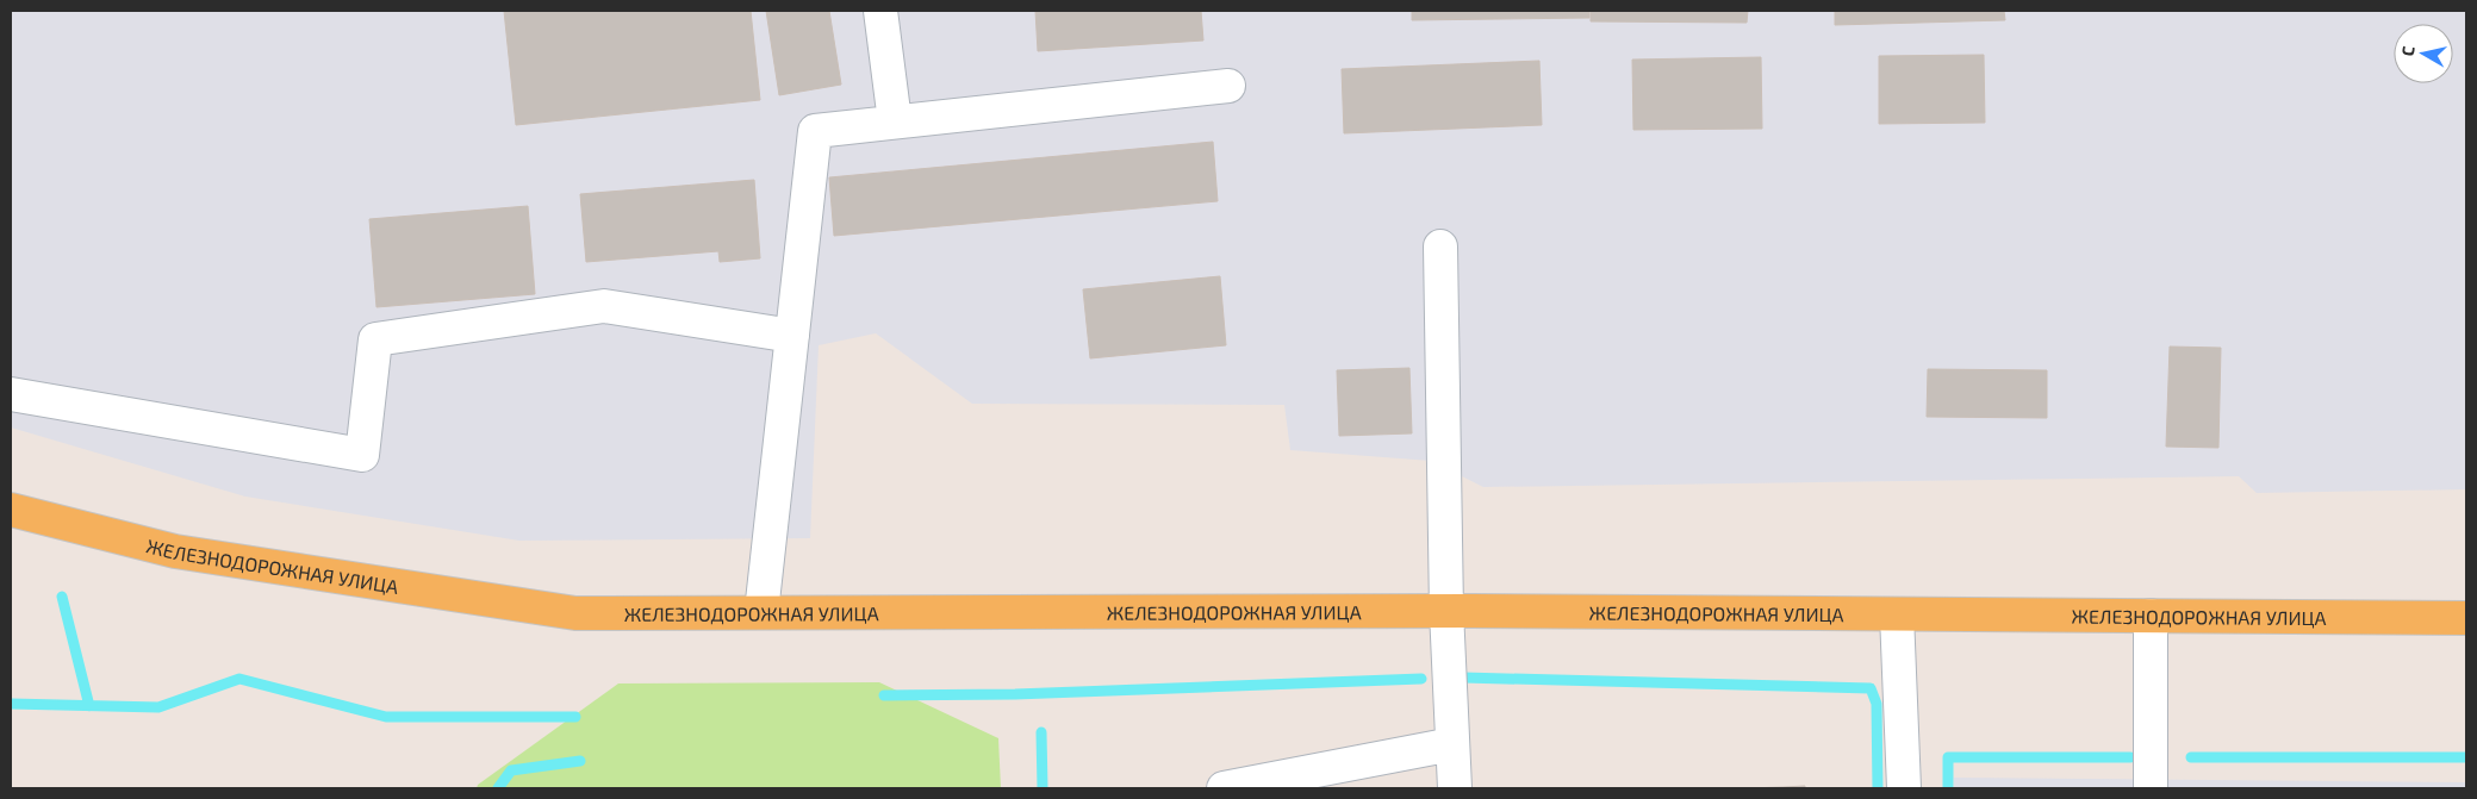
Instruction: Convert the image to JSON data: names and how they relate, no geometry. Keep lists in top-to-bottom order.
{
  "streets": {
    "main road": ["ЖЕЛЕЗНОДОРОЖНАЯ УЛИЦА"]
  },
  "north": "left"
}
